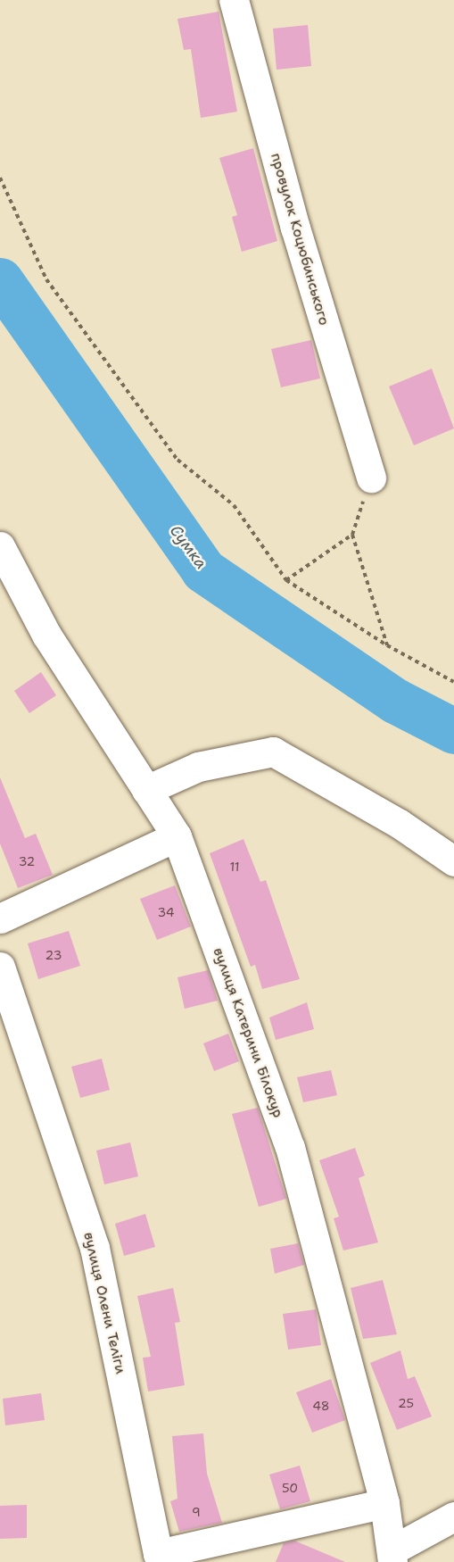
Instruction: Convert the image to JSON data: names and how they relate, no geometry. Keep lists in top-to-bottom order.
{
  "streets": {
    "street": ["провулок Коцюбинського", "вулиця Катерини Білокур", "вулиця Олени Теліги"]
  },
  "water": ["Сумка"],
  "house_numbers": [
    "32",
    "11",
    "34",
    "23",
    "25",
    "48",
    "50",
    "9"
  ]
}
